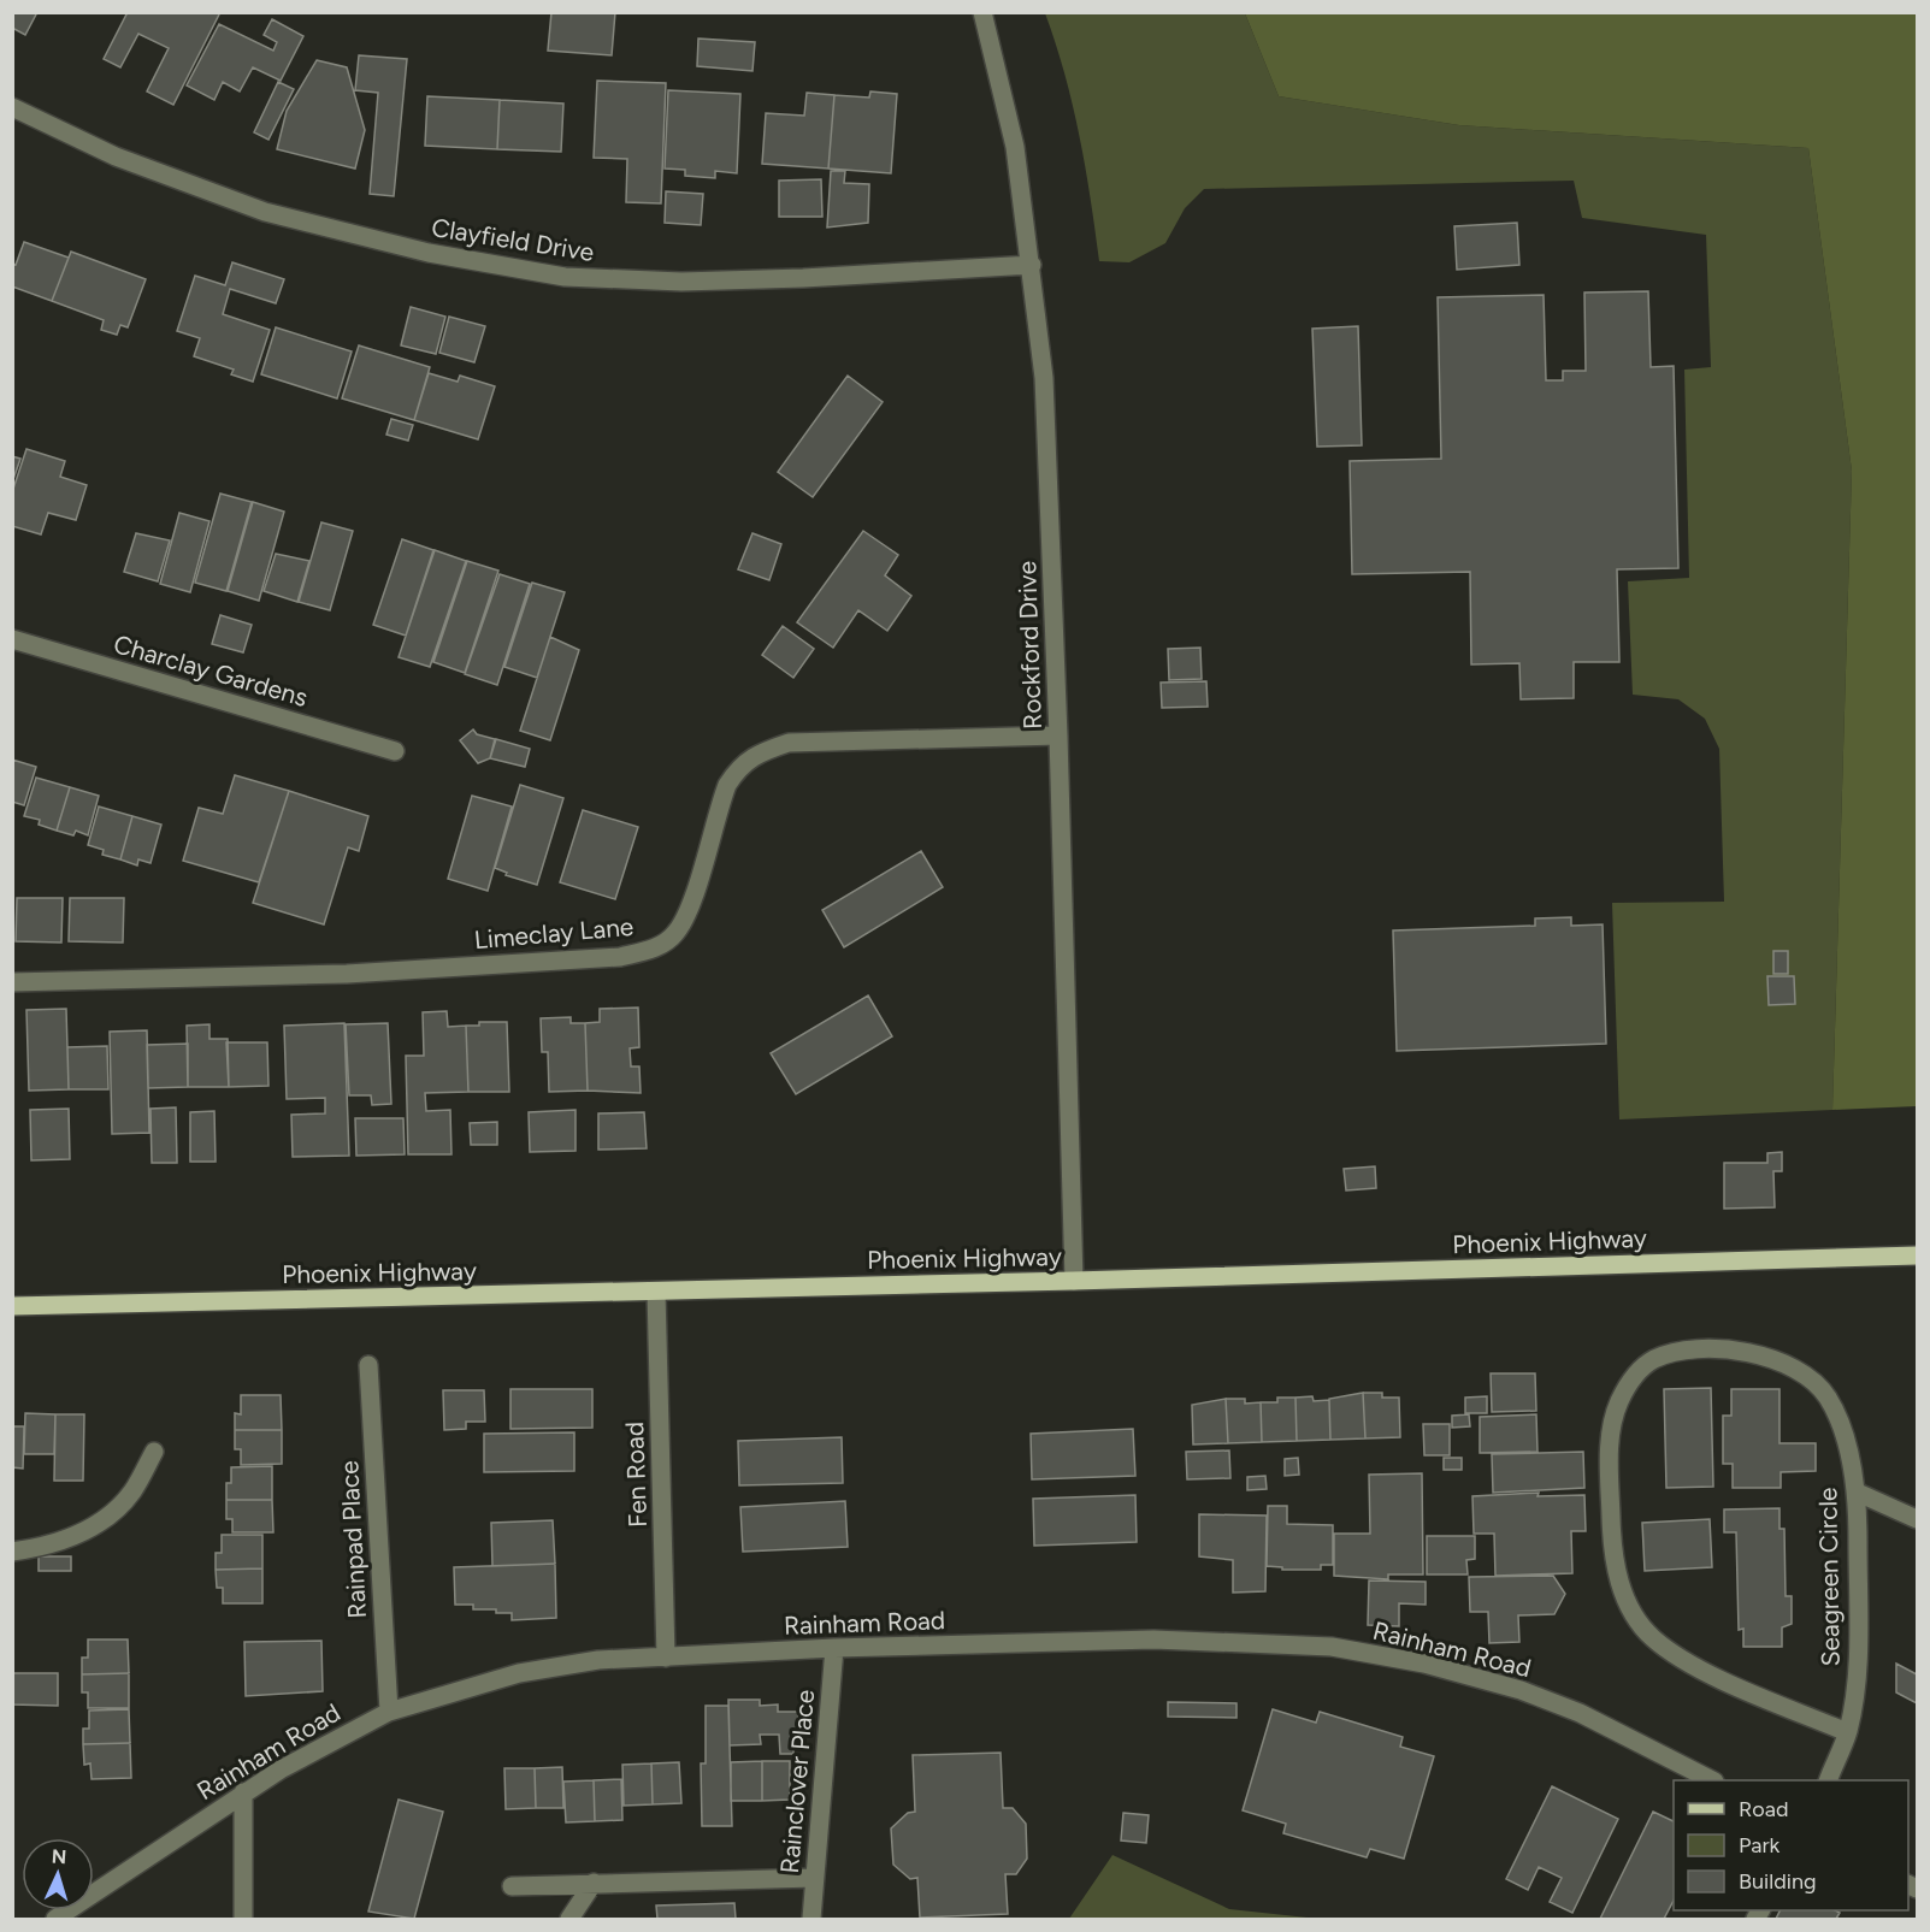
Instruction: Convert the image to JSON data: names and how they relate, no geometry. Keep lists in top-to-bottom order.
{
  "streets": {
    "main road": ["Phoenix Highway"],
    "street": [
      "Clayfield Drive",
      "Rockford Drive",
      "Charclay Gardens",
      "Limeclay Lane",
      "Fen Road",
      "Rainpad Place",
      "Seagreen Circle",
      "Rainham Road",
      "Rainclover Place"
    ]
  },
  "crossings": [
    ["Clayfield Drive", "Rockford Drive"],
    ["Rockford Drive", "Limeclay Lane"],
    ["Rockford Drive", "Phoenix Highway"],
    ["Phoenix Highway", "Fen Road"],
    ["Fen Road", "Rainham Road"],
    ["Rainpad Place", "Rainham Road"],
    ["Rainham Road", "Rainclover Place"]
  ],
  "legend": ["Road", "Park", "Building"],
  "north": "top"
}
